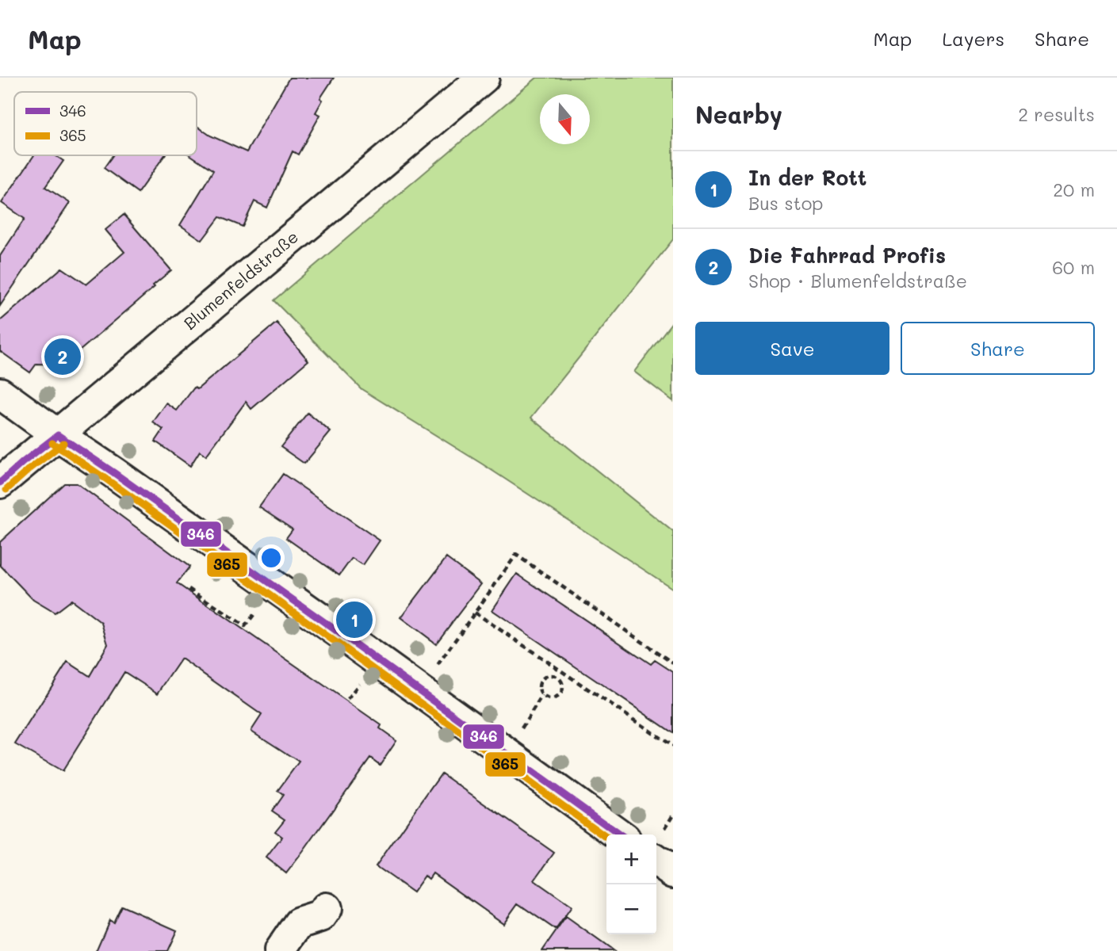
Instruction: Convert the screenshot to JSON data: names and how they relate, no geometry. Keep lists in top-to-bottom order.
{
  "streets": {
    "street": ["Blumenfeldstraße"]
  },
  "lines": ["transit line 346", "transit line 365"],
  "legend": ["346", "365"],
  "north": "bottom",
  "page": {
    "header": "Map",
    "nav": ["Map", "Layers", "Share"],
    "heading": ["Nearby", "2 results"],
    "list": [
      {
        "mark": "1",
        "name": "In der Rott",
        "note": "Bus stop",
        "value": "20 m"
      },
      {
        "mark": "2",
        "name": "Die Fahrrad Profis",
        "note": "Shop · Blumenfeldstraße",
        "value": "60 m"
      }
    ],
    "buttons": ["Save", "Share"],
    "pins": ["2", "1"],
    "map_buttons": ["+", "−"]
  }
}
